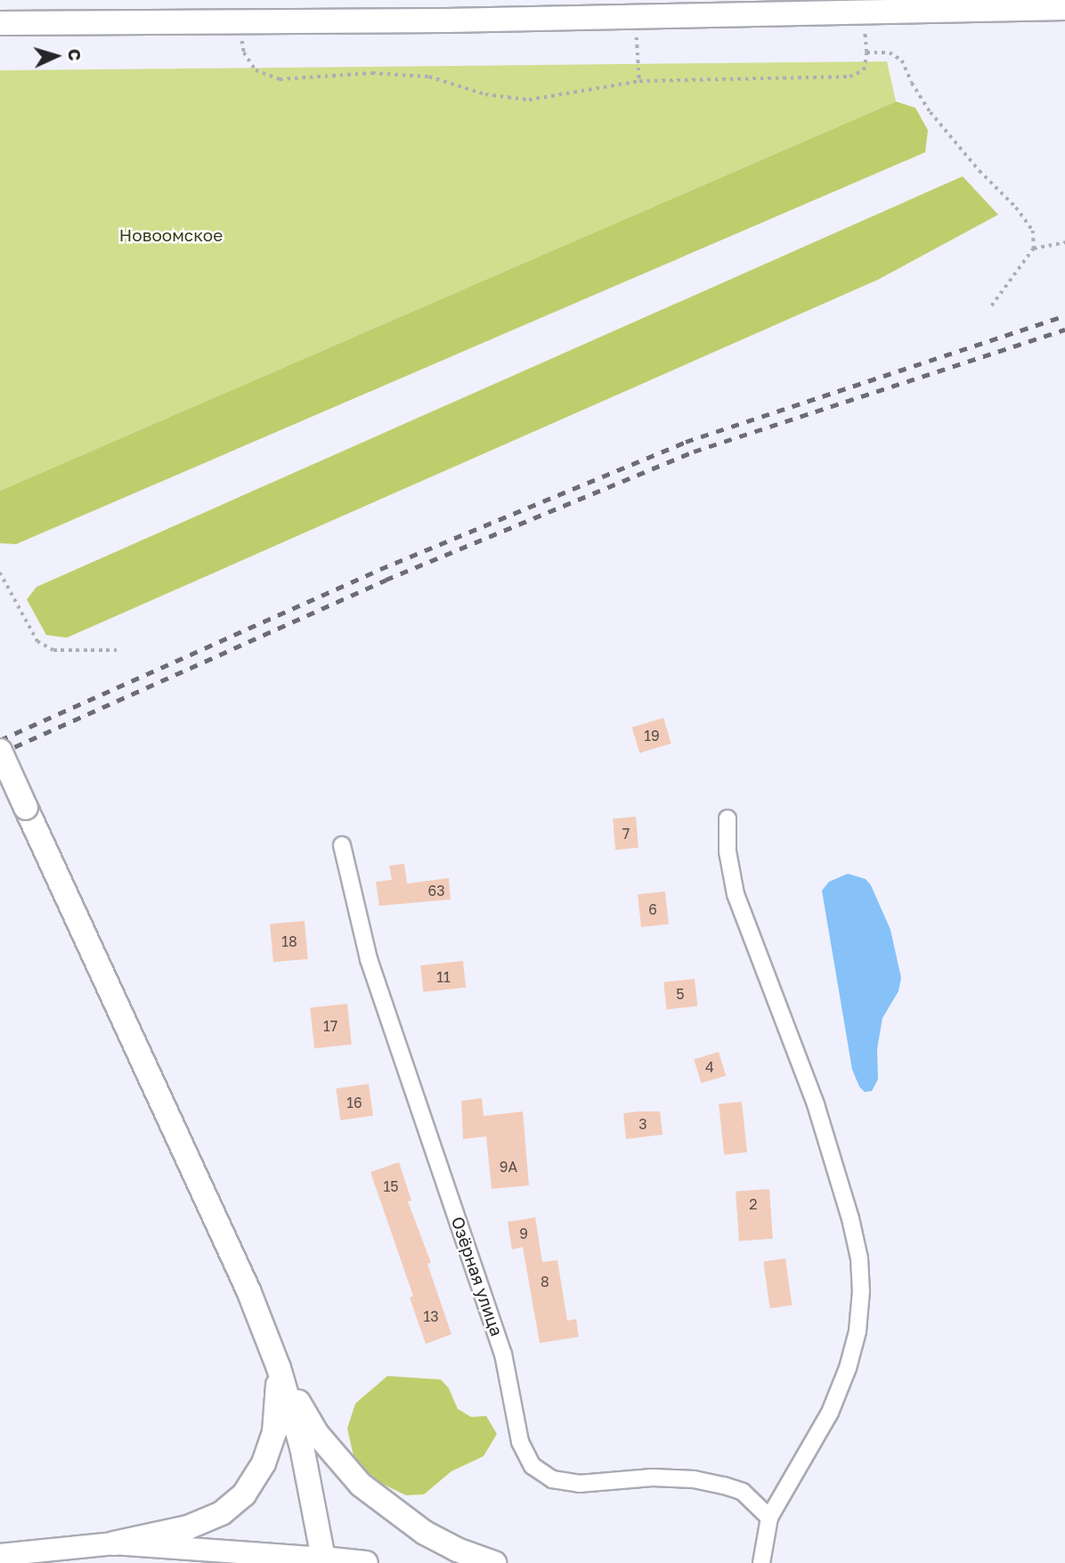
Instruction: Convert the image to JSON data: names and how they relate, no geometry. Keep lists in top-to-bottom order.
{
  "streets": {
    "street": ["Озёрная улица"]
  },
  "parks": ["Новоомское"],
  "house_numbers": [
    "19",
    "7",
    "63",
    "6",
    "18",
    "11",
    "5",
    "17",
    "4",
    "16",
    "3",
    "9А",
    "15",
    "2",
    "9",
    "8",
    "13"
  ],
  "north": "right"
}
